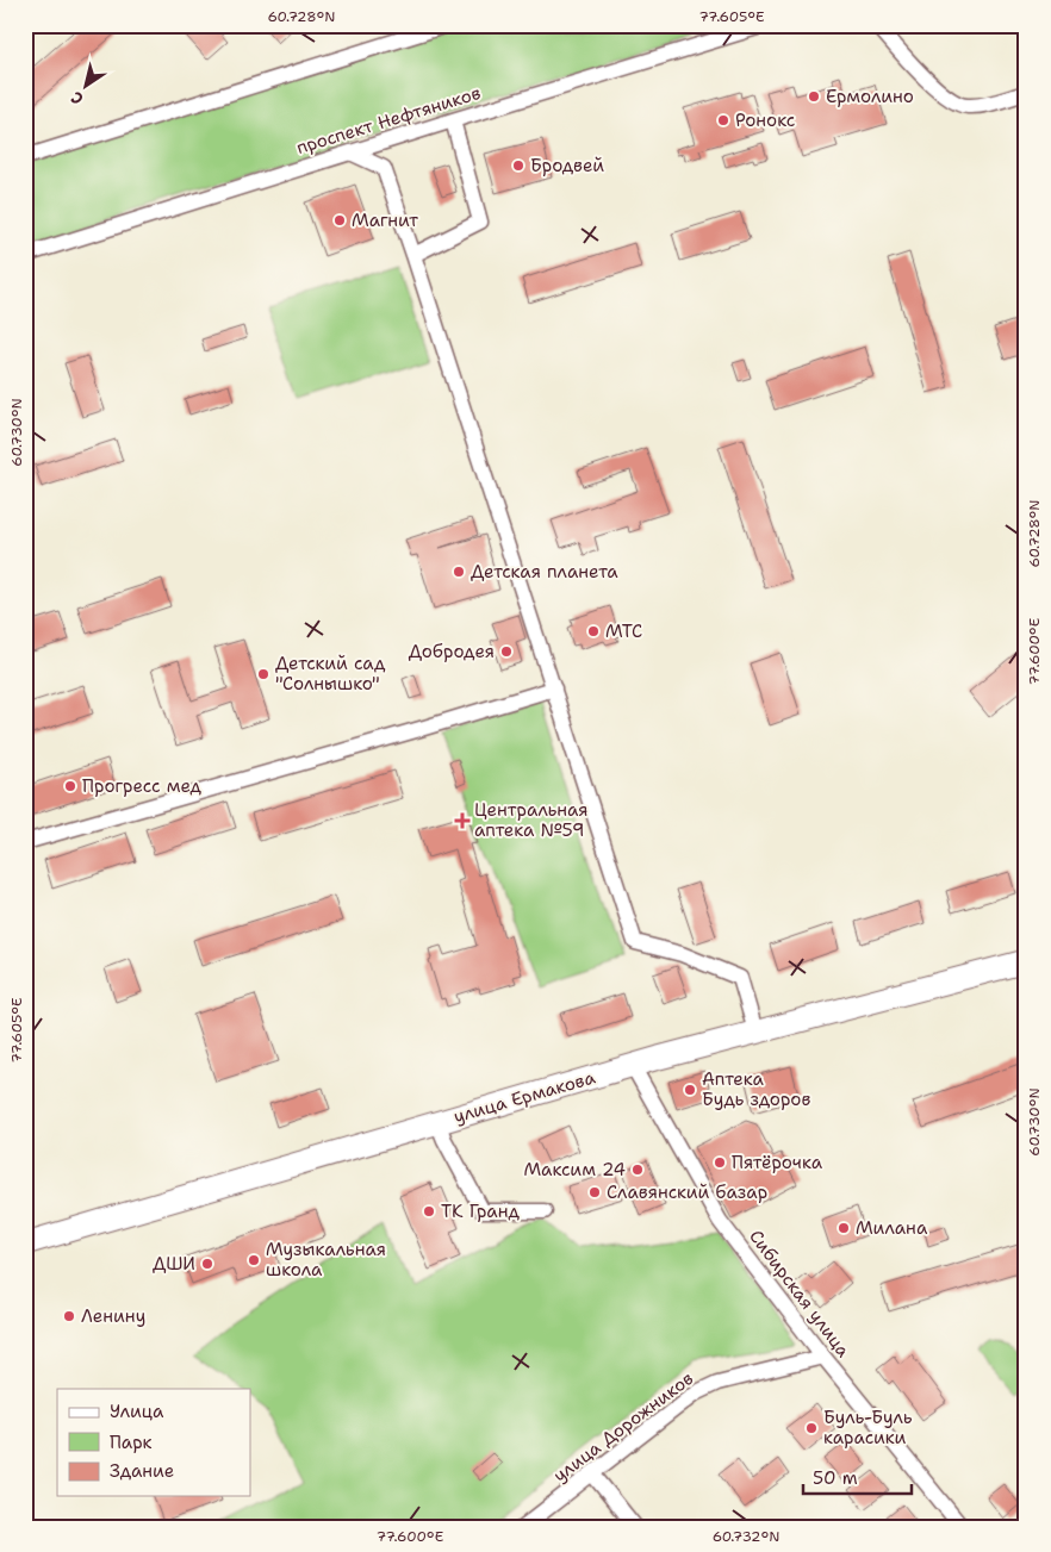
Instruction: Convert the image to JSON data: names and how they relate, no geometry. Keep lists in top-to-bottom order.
{
  "streets": {
    "street": [
      "проспект Нефтяников",
      "улица Ермакова",
      "Сибирская улица",
      "улица Дорожников"
    ]
  },
  "crossings": [
    ["улица Ермакова", "Сибирская улица"],
    ["Сибирская улица", "улица Дорожников"]
  ],
  "places": {
    "other": [
      "Ермолино",
      "Ронокс",
      "Бродвей",
      "Магнит",
      "Детская планета",
      "МТС",
      "Добродея",
      "Детский сад \"Солнышко\"",
      "Прогресс мед",
      "Аптека Будь здоров",
      "Пятёрочка",
      "Максим 24",
      "Славянский базар",
      "ТК Гранд",
      "Милана",
      "Музыкальная школа",
      "ДШИ",
      "Ленину",
      "Буль-Буль карасики"
    ],
    "health": ["Центральная аптека №59"]
  },
  "legend": ["Улица", "Парк", "Здание"],
  "scale_bar": "50 m",
  "north": "bottom left",
  "coordinates": [
    "60.728°N",
    "77.605°E",
    "60.730°N",
    "77.600°E",
    "60.732°N"
  ]
}
